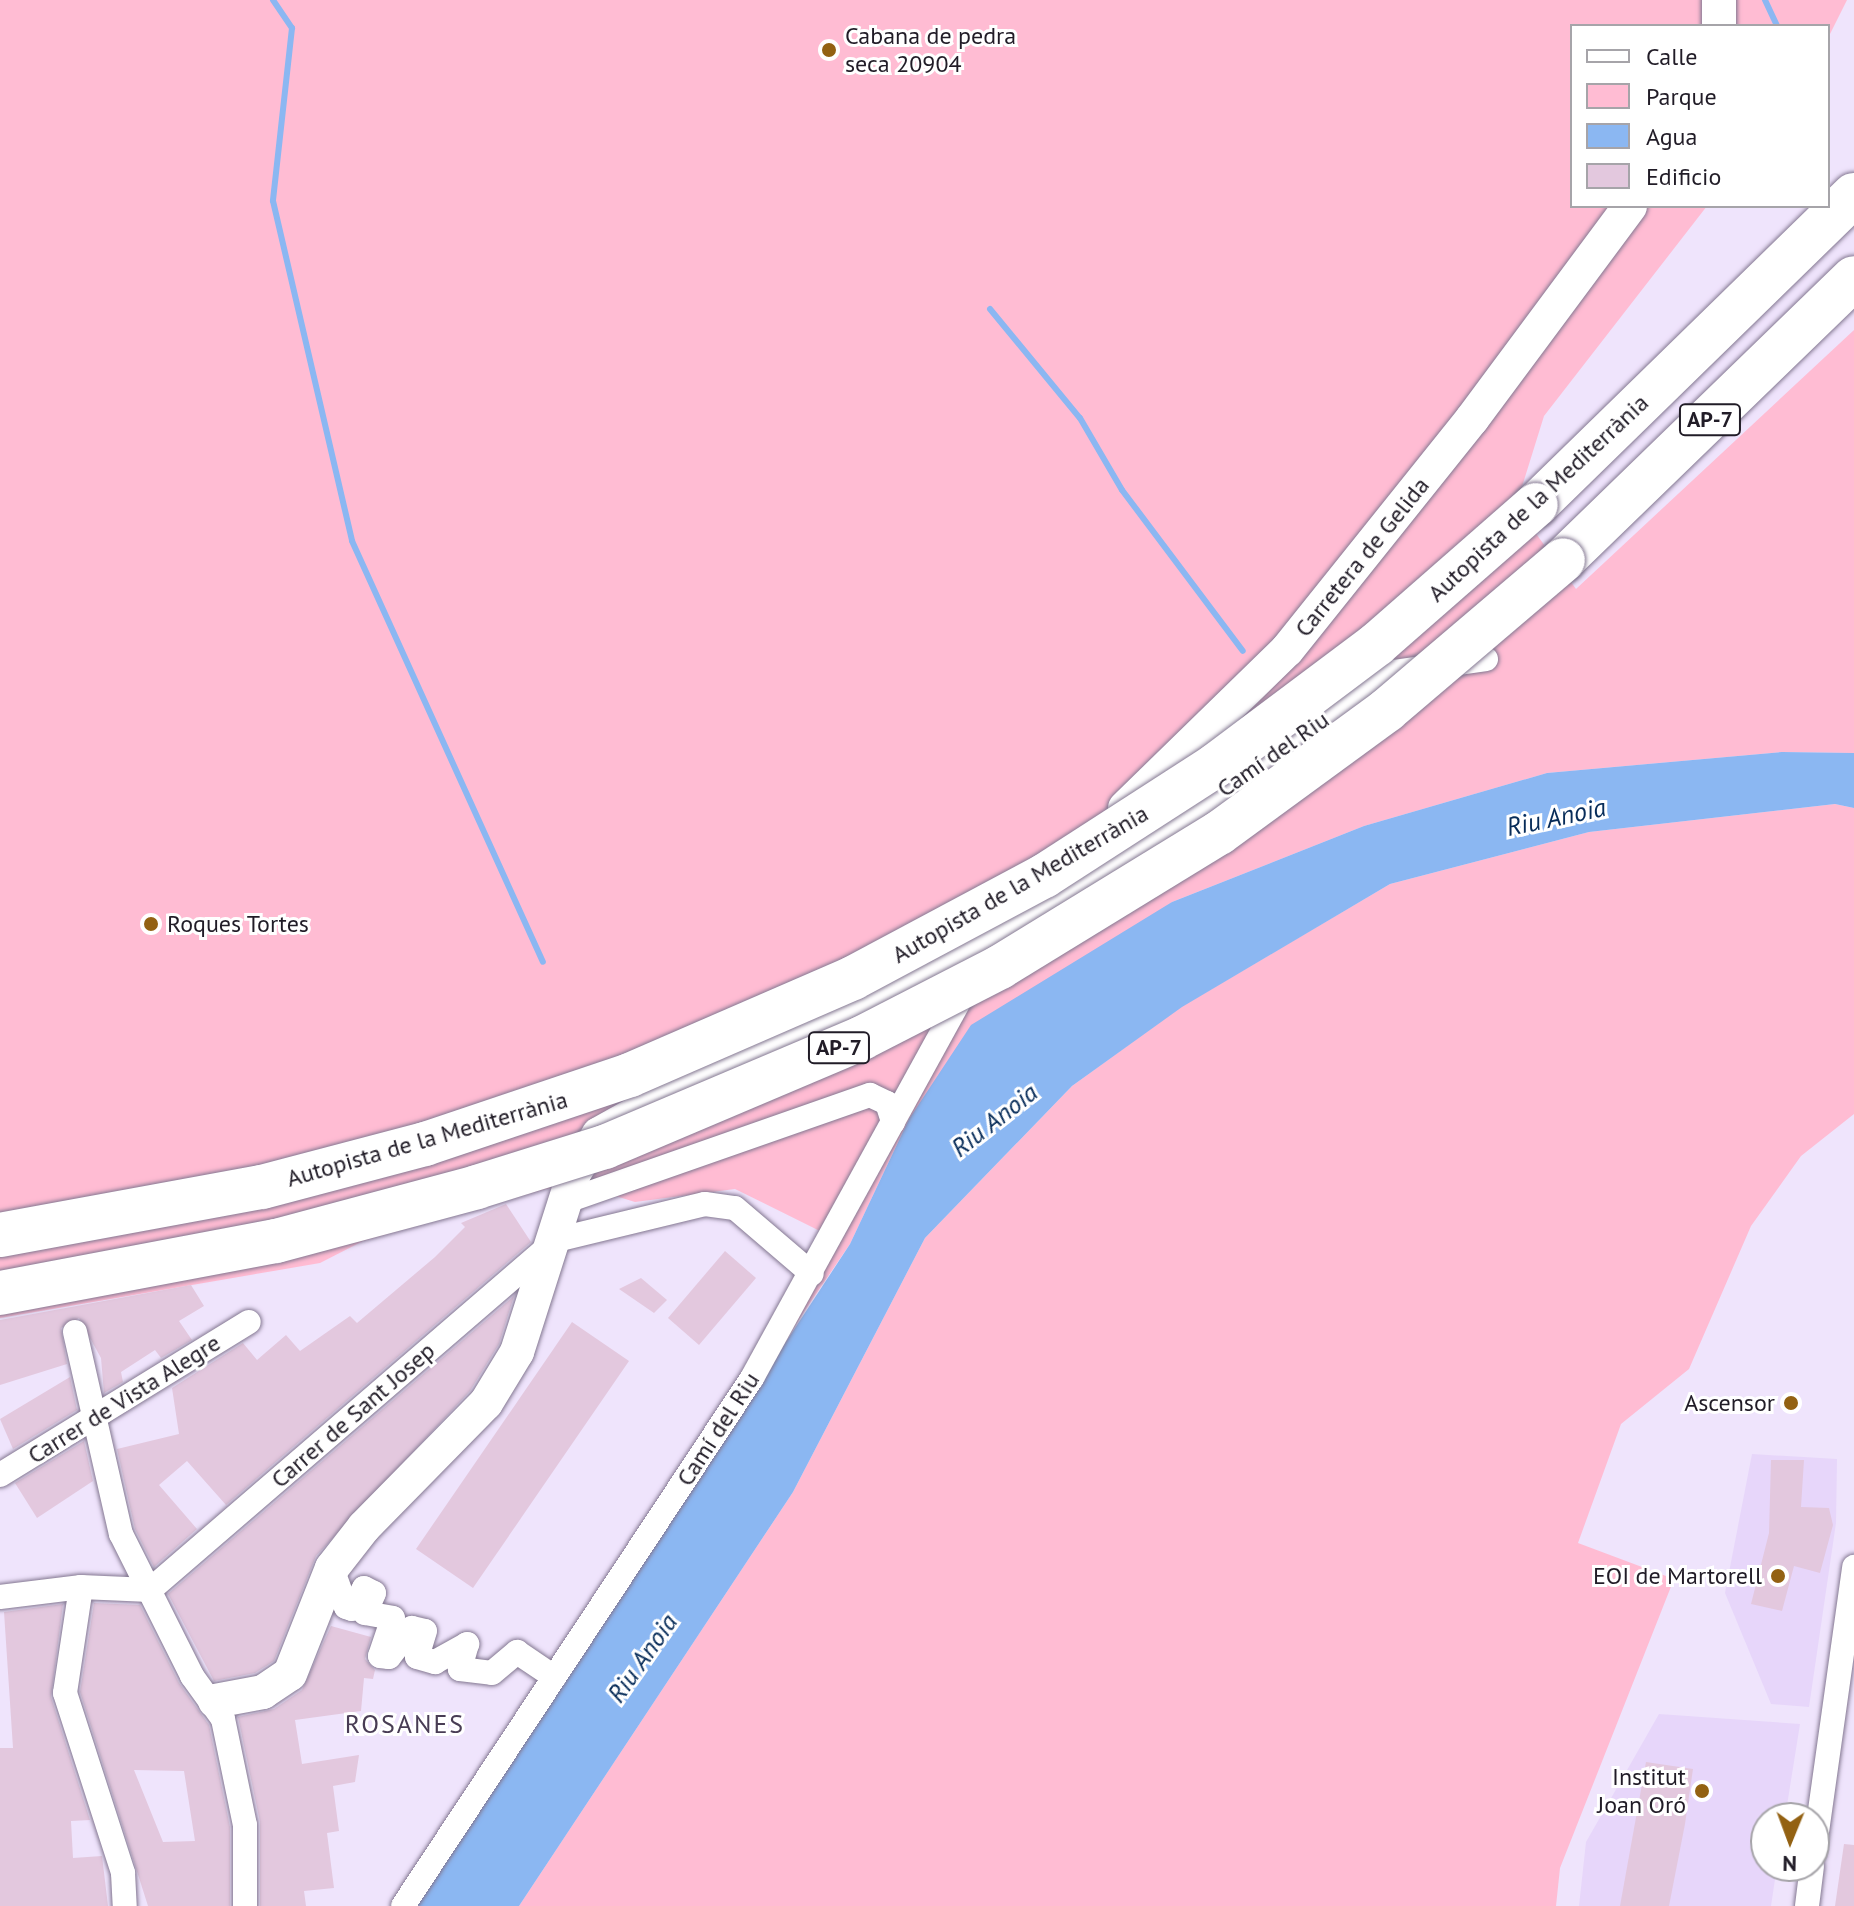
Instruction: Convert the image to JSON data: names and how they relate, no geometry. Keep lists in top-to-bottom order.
{
  "streets": {
    "highway": ["AP-7", "Autopista de la Mediterrània"],
    "street": [
      "Carretera de Gelida",
      "Camí del Riu",
      "Carrer de Vista Alegre",
      "Carrer de Sant Josep"
    ]
  },
  "crossings": [
    ["Carretera de Gelida", "Camí del Riu"],
    ["Carretera de Gelida", "Carrer de Sant Josep"]
  ],
  "districts": ["ROSANES"],
  "water": ["Riu Anoia"],
  "places": [
    "Cabana de pedra seca 20904",
    "Roques Tortes",
    "Ascensor",
    "EOI de Martorell",
    "Institut Joan Oró"
  ],
  "legend": [
    "Calle",
    "Parque",
    "Agua",
    "Edificio"
  ],
  "north": "bottom"
}
